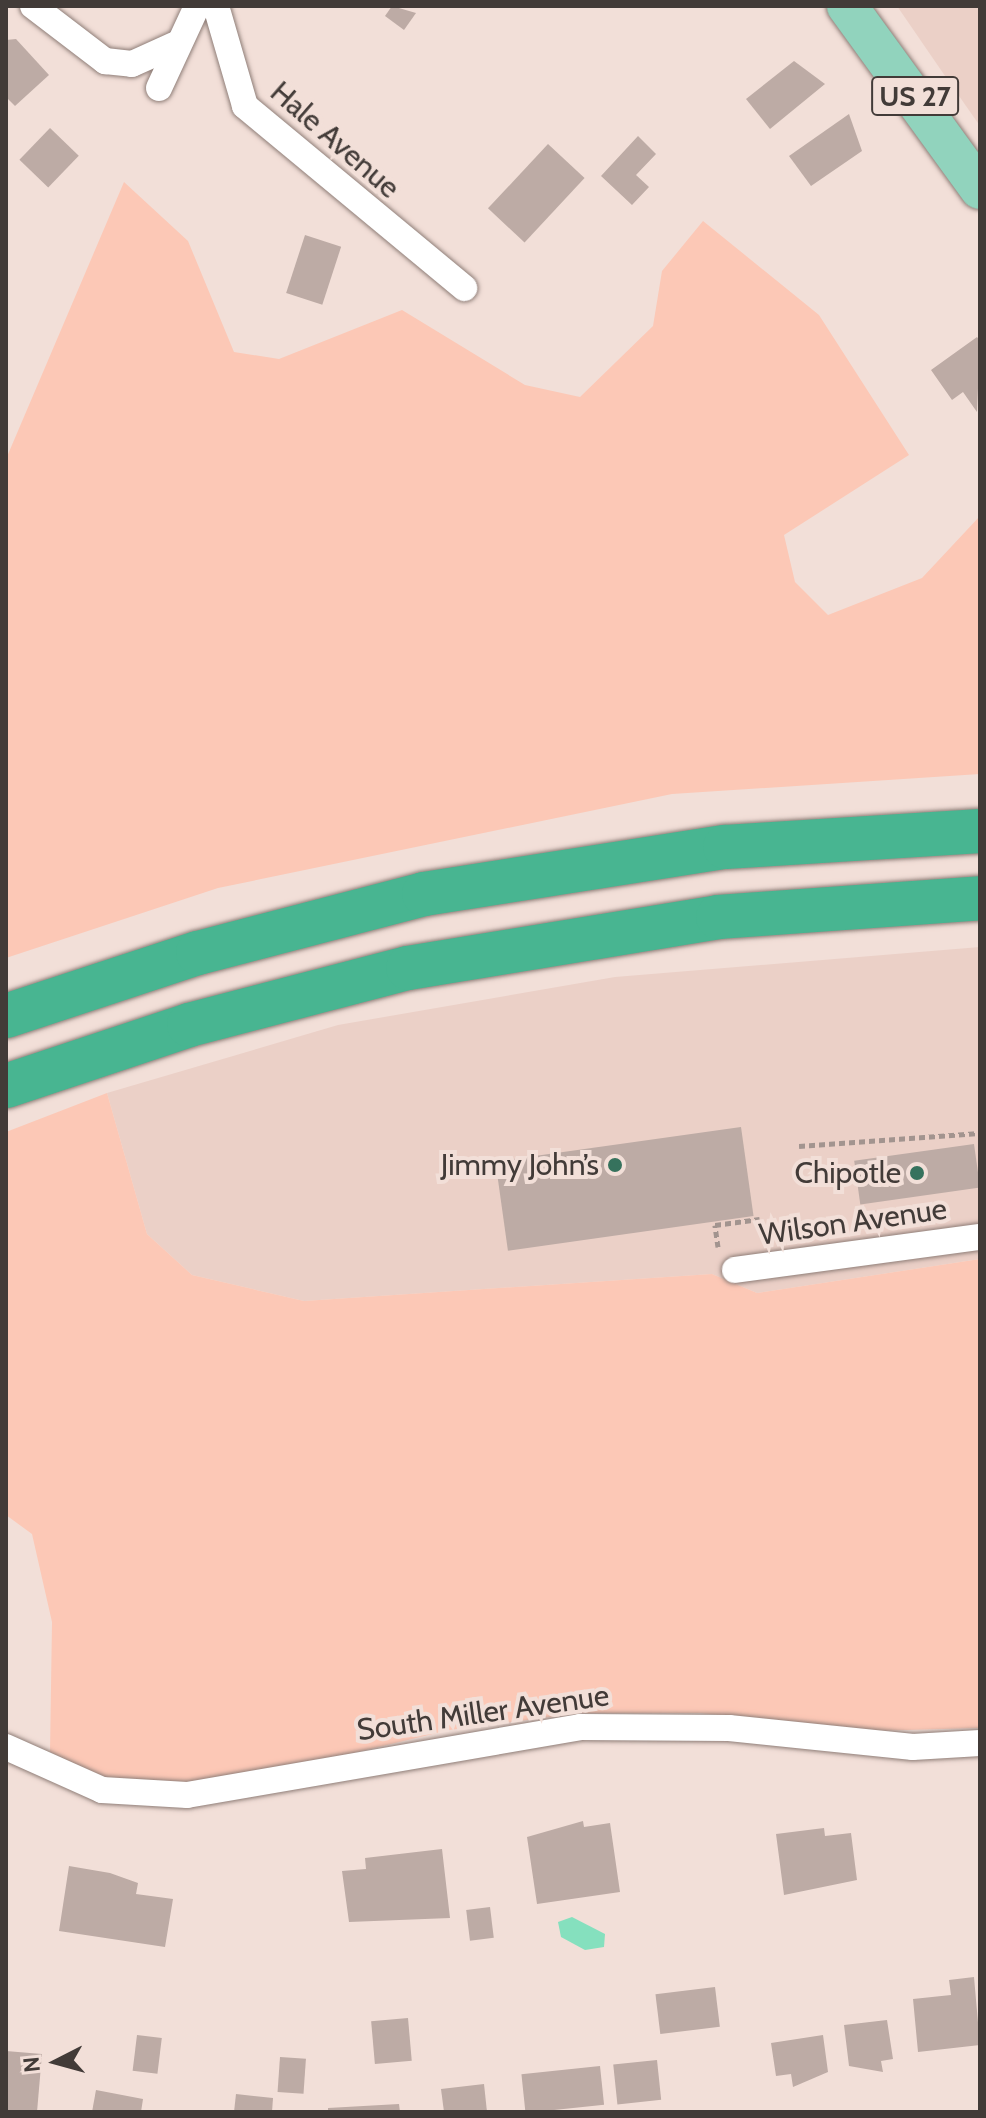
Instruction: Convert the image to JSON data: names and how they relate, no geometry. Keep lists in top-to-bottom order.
{
  "streets": {
    "main road": ["US 27"],
    "street": ["Hale Avenue", "Wilson Avenue", "South Miller Avenue"]
  },
  "places": ["Jimmy John’s", "Chipotle"],
  "north": "left"
}
